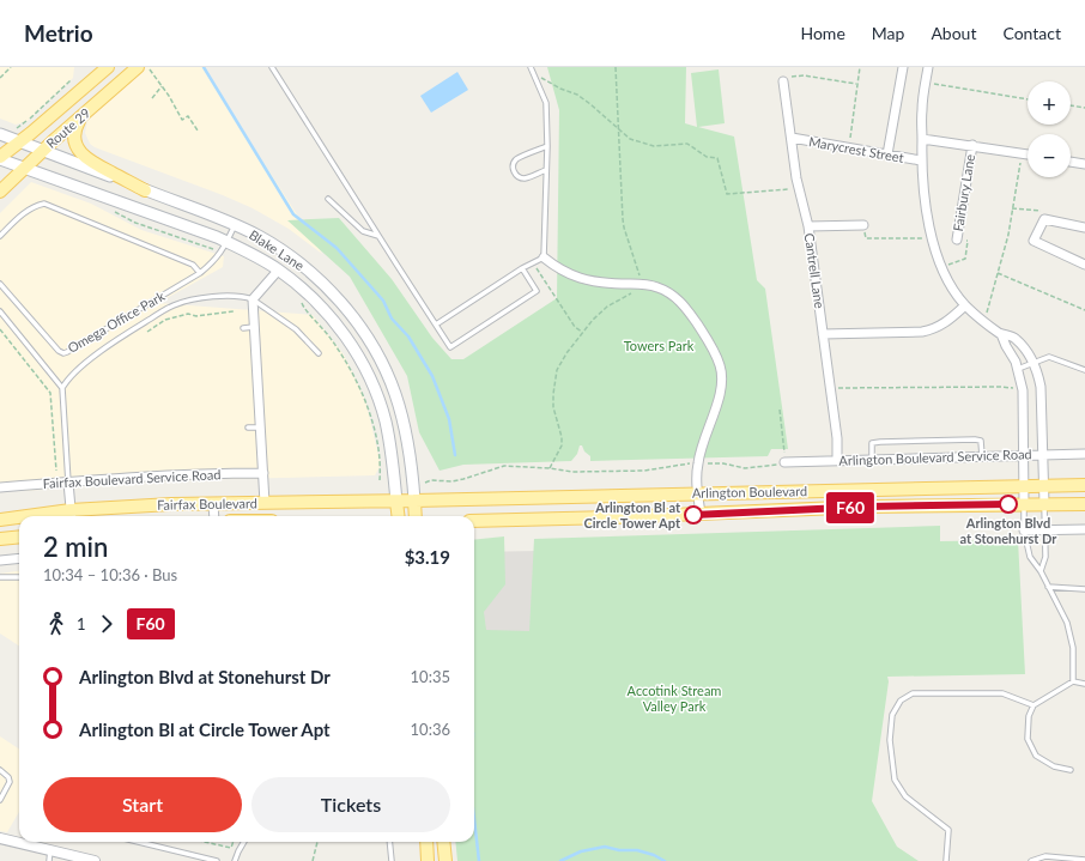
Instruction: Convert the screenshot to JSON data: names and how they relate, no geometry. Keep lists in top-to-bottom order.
{
  "streets": {
    "main road": [
      "Route 29",
      "Blake Lane",
      "Arlington Boulevard",
      "Fairfax Boulevard"
    ],
    "street": [
      "Marycrest Street",
      "Fairbury Lane",
      "Cantrell Lane",
      "Arlington Boulevard Service Road",
      "Fairfax Boulevard Service Road"
    ],
    "lane": ["Omega Office Park"]
  },
  "crossings": [
    ["Route 29", "Blake Lane"],
    ["Marycrest Street", "Cantrell Lane"],
    ["Blake Lane", "Omega Office Park"],
    ["Blake Lane", "Arlington Boulevard"],
    ["Blake Lane", "Fairfax Boulevard"],
    ["Cantrell Lane", "Arlington Boulevard Service Road"],
    ["Arlington Boulevard", "Fairfax Boulevard"]
  ],
  "parks": ["Towers Park", "Accotink Stream Valley Park"],
  "places": ["Arlington Blvd at Stonehurst Dr", "Arlington Bl at Circle Tower Apt"],
  "lines": ["bus line F60"],
  "page": {
    "header": "Metrio",
    "nav": [
      "Home",
      "Map",
      "About",
      "Contact"
    ],
    "on_map": "F60",
    "map_buttons": ["+", "−"],
    "heading": ["2 min", "10:34 – 10:36 · Bus", "$3.19"],
    "legs": ["1", "F60"],
    "list": [
      {
        "name": "Arlington Blvd at Stonehurst Dr",
        "value": "10:35"
      },
      {
        "name": "Arlington Bl at Circle Tower Apt",
        "value": "10:36"
      }
    ],
    "buttons": ["Start", "Tickets"]
  }
}
